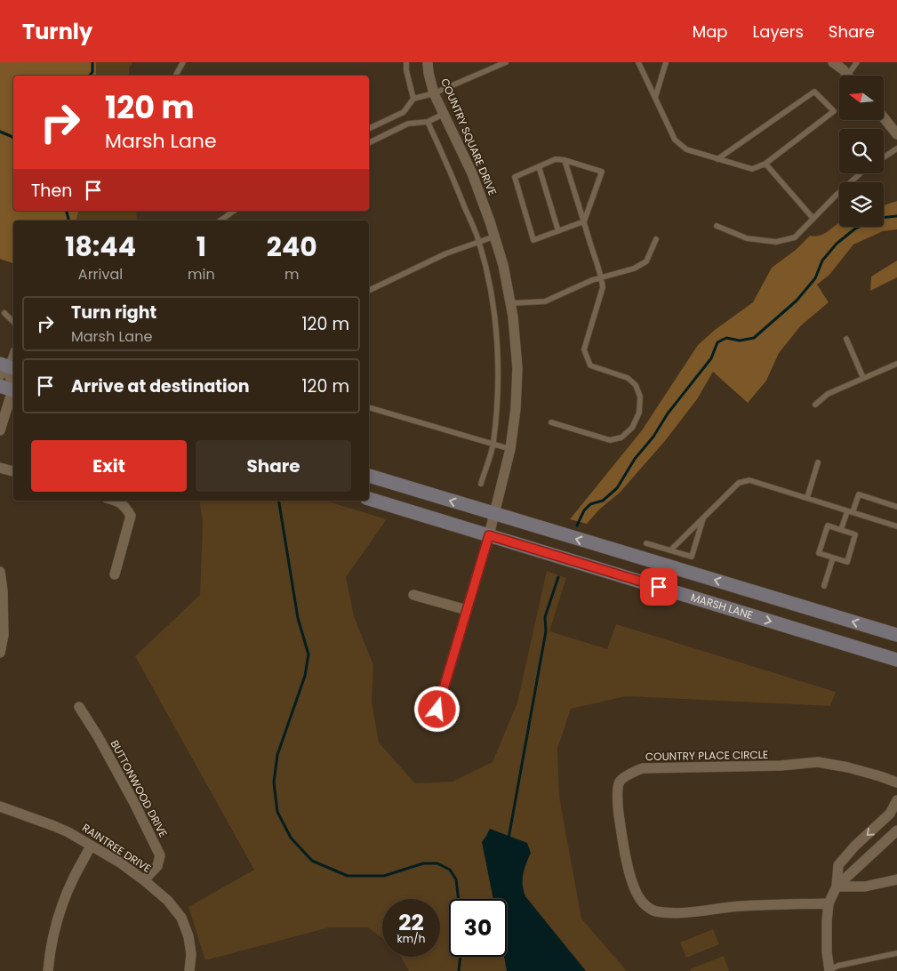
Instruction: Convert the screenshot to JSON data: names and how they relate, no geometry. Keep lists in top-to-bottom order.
{
  "streets": {
    "main road": ["MARSH LANE"],
    "street": [
      "COUNTRY SQUARE DRIVE",
      "COUNTRY PLACE CIRCLE",
      "BUTTONWOOD DRIVE",
      "RAINTREE DRIVE"
    ]
  },
  "crossings": [
    ["COUNTRY SQUARE DRIVE", "MARSH LANE"],
    ["BUTTONWOOD DRIVE", "RAINTREE DRIVE"]
  ],
  "north": "left",
  "page": {
    "header": "Turnly",
    "nav": ["Map", "Layers", "Share"],
    "turn": ["120 m", "Marsh Lane"],
    "then": "Then",
    "eta": [
      "18:44",
      "Arrival",
      "1",
      "min",
      "240",
      "m"
    ],
    "list": [
      {
        "name": "Turn right",
        "note": "Marsh Lane",
        "value": "120 m"
      },
      {
        "name": "Arrive at destination",
        "value": "120 m"
      }
    ],
    "buttons": ["Exit", "Share"],
    "speed": "22 km/h",
    "limit": "30"
  }
}
